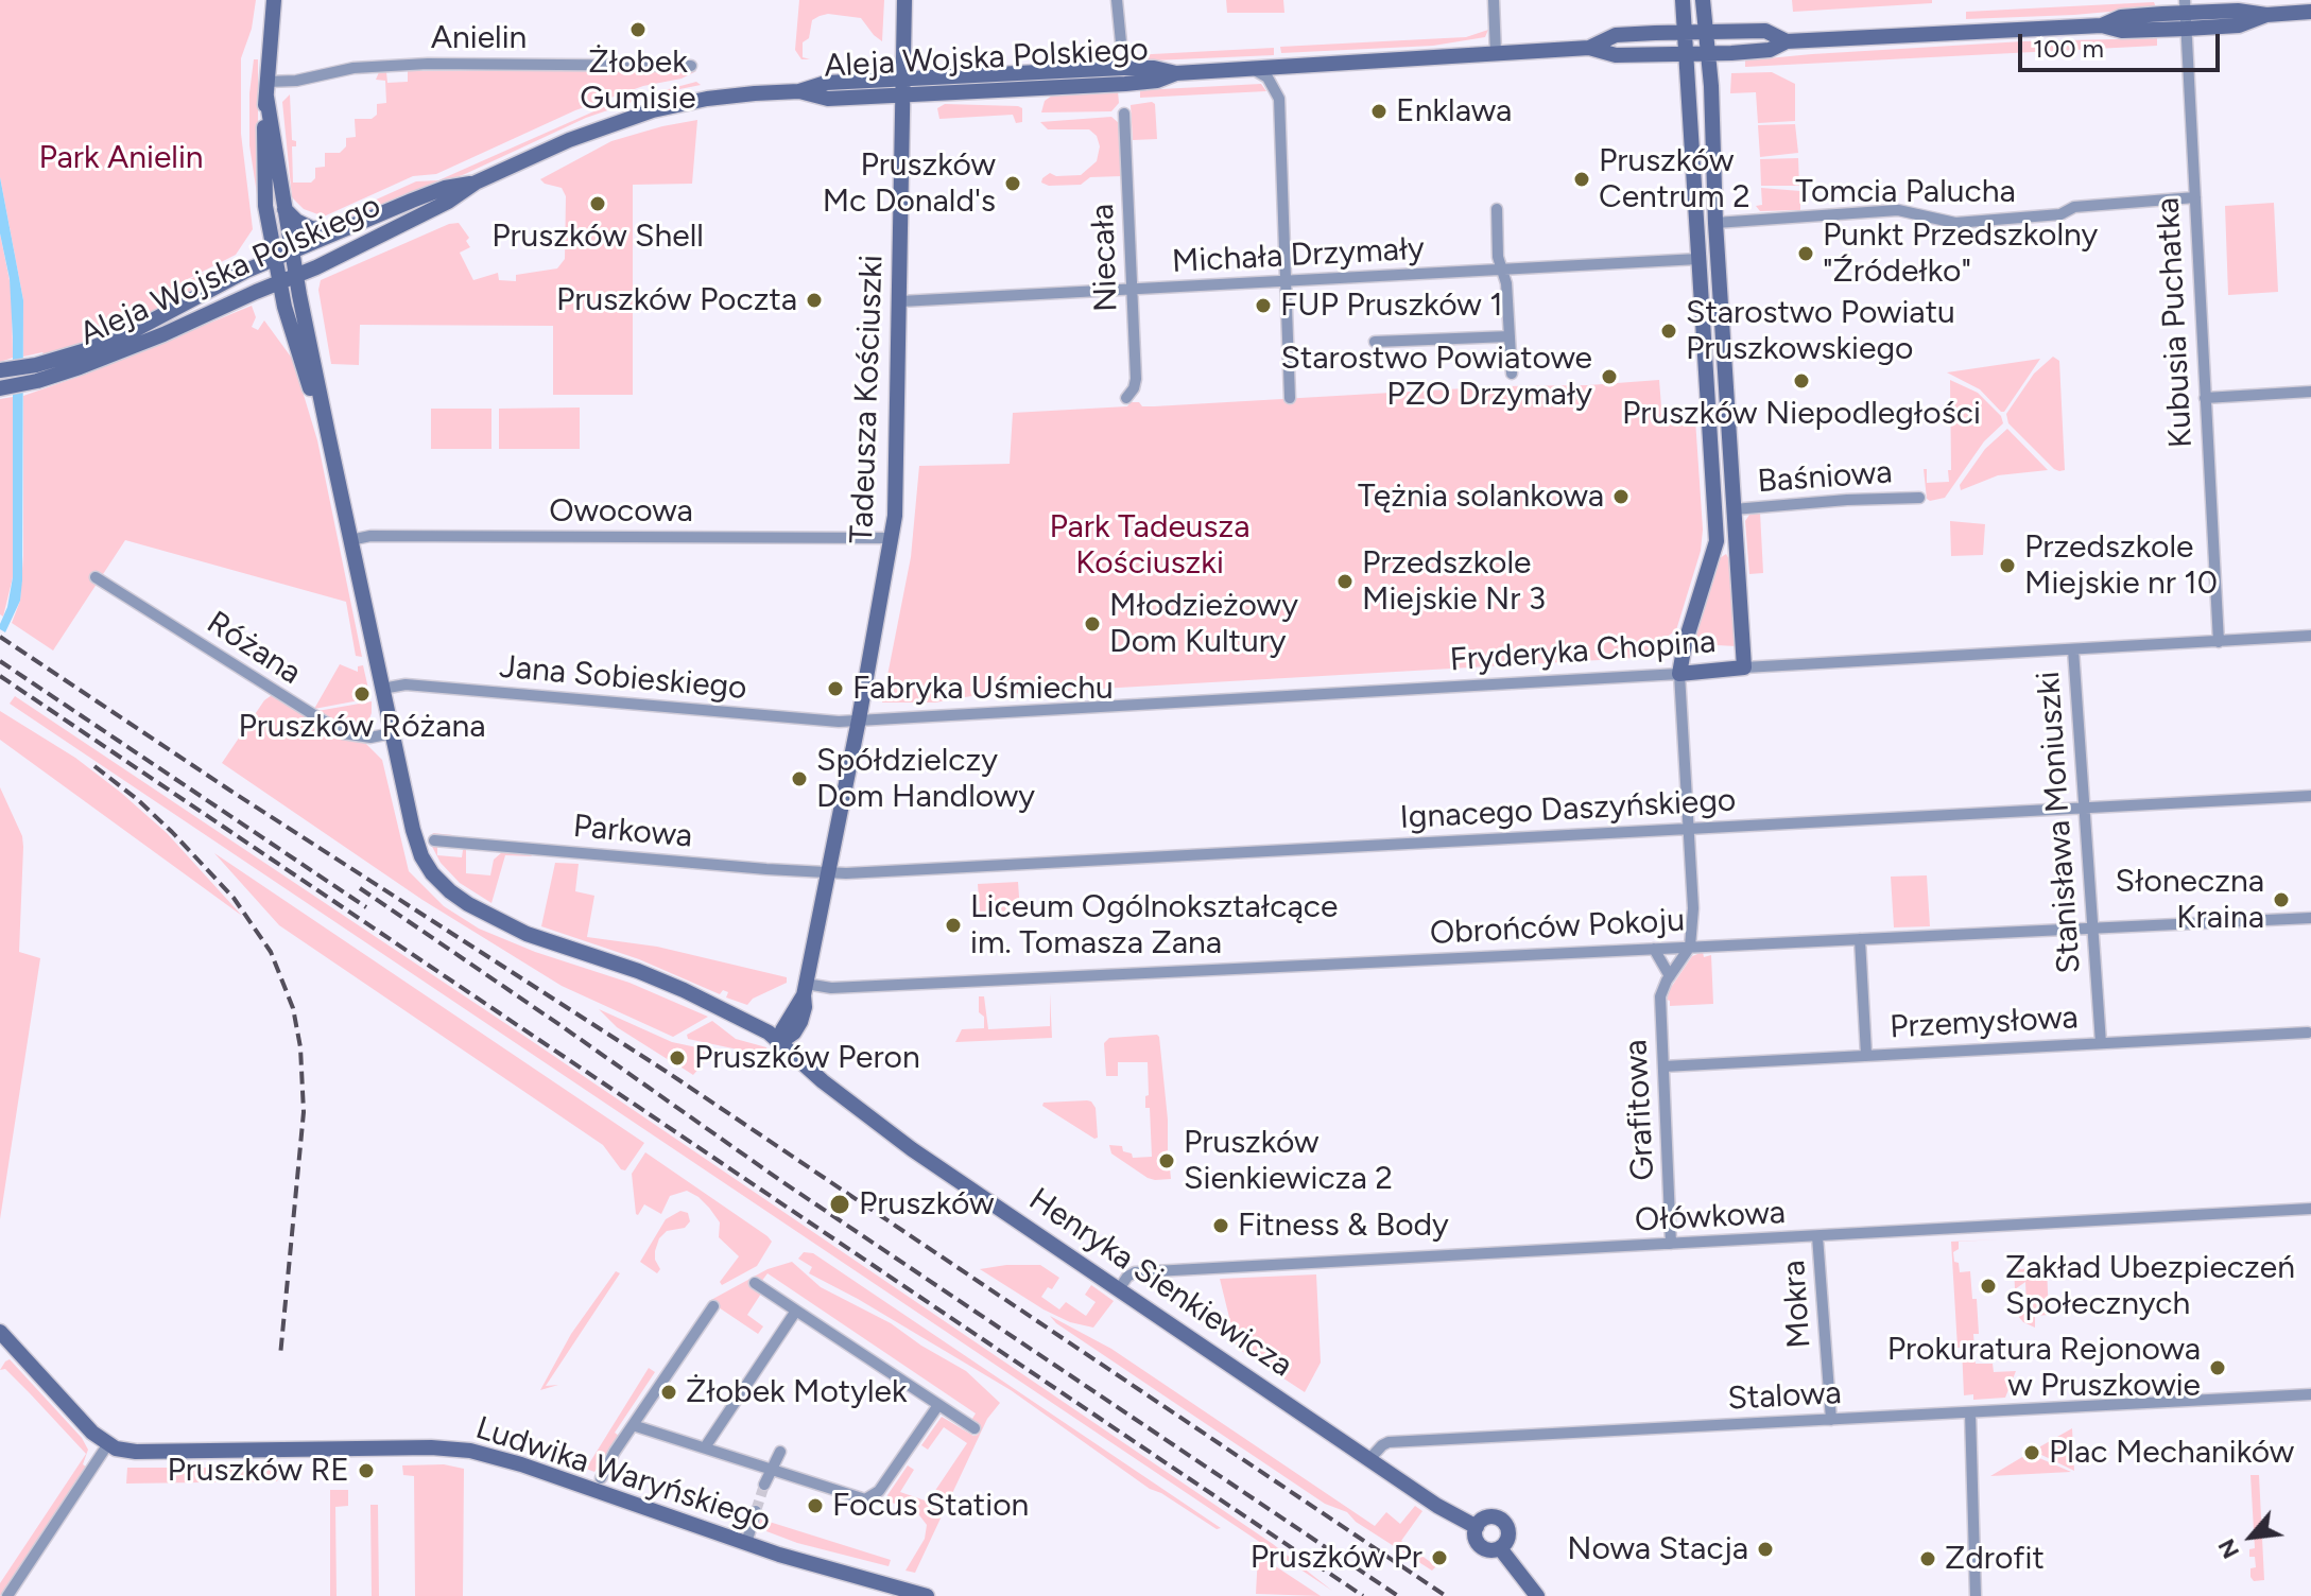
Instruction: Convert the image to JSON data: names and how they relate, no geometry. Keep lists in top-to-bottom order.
{
  "streets": {
    "street": [
      "Anielin",
      "Aleja Wojska Polskiego",
      "Tomcia Palucha",
      "Michała Drzymały",
      "Niecała",
      "Kubusia Puchatka",
      "Tadeusza Kościuszki",
      "Baśniowa",
      "Owocowa",
      "Różana",
      "Fryderyka Chopina",
      "Jana Sobieskiego",
      "Ignacego Daszyńskiego",
      "Stanisława Moniuszki",
      "Parkowa",
      "Obrońców Pokoju",
      "Przemysłowa",
      "Grafitowa",
      "Ołówkowa",
      "Henryka Sienkiewicza",
      "Mokra",
      "Stalowa",
      "Ludwika Waryńskiego"
    ]
  },
  "crossings": [
    ["Aleja Wojska Polskiego", "Kubusia Puchatka"],
    ["Aleja Wojska Polskiego", "Tadeusza Kościuszki"],
    ["Tomcia Palucha", "Kubusia Puchatka"],
    ["Michała Drzymały", "Niecała"],
    ["Michała Drzymały", "Tadeusza Kościuszki"],
    ["Kubusia Puchatka", "Fryderyka Chopina"],
    ["Tadeusza Kościuszki", "Owocowa"],
    ["Tadeusza Kościuszki", "Fryderyka Chopina"],
    ["Tadeusza Kościuszki", "Jana Sobieskiego"],
    ["Tadeusza Kościuszki", "Ignacego Daszyńskiego"],
    ["Tadeusza Kościuszki", "Parkowa"],
    ["Tadeusza Kościuszki", "Obrońców Pokoju"],
    ["Tadeusza Kościuszki", "Henryka Sienkiewicza"],
    ["Owocowa", "Henryka Sienkiewicza"],
    ["Różana", "Henryka Sienkiewicza"],
    ["Fryderyka Chopina", "Jana Sobieskiego"],
    ["Fryderyka Chopina", "Stanisława Moniuszki"],
    ["Jana Sobieskiego", "Henryka Sienkiewicza"],
    ["Ignacego Daszyńskiego", "Stanisława Moniuszki"],
    ["Ignacego Daszyńskiego", "Parkowa"],
    ["Stanisława Moniuszki", "Obrońców Pokoju"],
    ["Stanisława Moniuszki", "Przemysłowa"],
    ["Obrońców Pokoju", "Grafitowa"],
    ["Przemysłowa", "Grafitowa"],
    ["Grafitowa", "Ołówkowa"],
    ["Ołówkowa", "Henryka Sienkiewicza"],
    ["Ołówkowa", "Mokra"],
    ["Henryka Sienkiewicza", "Stalowa"],
    ["Mokra", "Stalowa"]
  ],
  "parks": ["Park Anielin", "Park Tadeusza Kościuszki"],
  "places": [
    "Żłobek Gumisie",
    "Enklawa",
    "Pruszków Centrum 2",
    "Pruszków Mc Donald's",
    "Pruszków Shell",
    "Punkt Przedszkolny \"Źródełko\"",
    "Pruszków Poczta",
    "FUP Pruszków 1",
    "Starostwo Powiatu Pruszkowskiego",
    "Starostwo Powiatowe PZO Drzymały",
    "Pruszków Niepodległości",
    "Tężnia solankowa",
    "Przedszkole Miejskie nr 10",
    "Przedszkole Miejskie Nr 3",
    "Młodzieżowy Dom Kultury",
    "Fabryka Uśmiechu",
    "Pruszków Różana",
    "Spółdzielczy Dom Handlowy",
    "Słoneczna Kraina",
    "Liceum Ogólnokształcące im. Tomasza Zana",
    "Pruszków Peron",
    "Pruszków Sienkiewicza 2",
    "Pruszków",
    "Fitness & Body",
    "Zakład Ubezpieczeń Społecznych",
    "Prokuratura Rejonowa w Pruszkowie",
    "Żłobek Motylek",
    "Plac Mechaników",
    "Pruszków RE",
    "Focus Station",
    "Nowa Stacja",
    "Pruszków Pr",
    "Zdrofit"
  ],
  "scale_bar": "100 m",
  "north": "bottom left"
}
